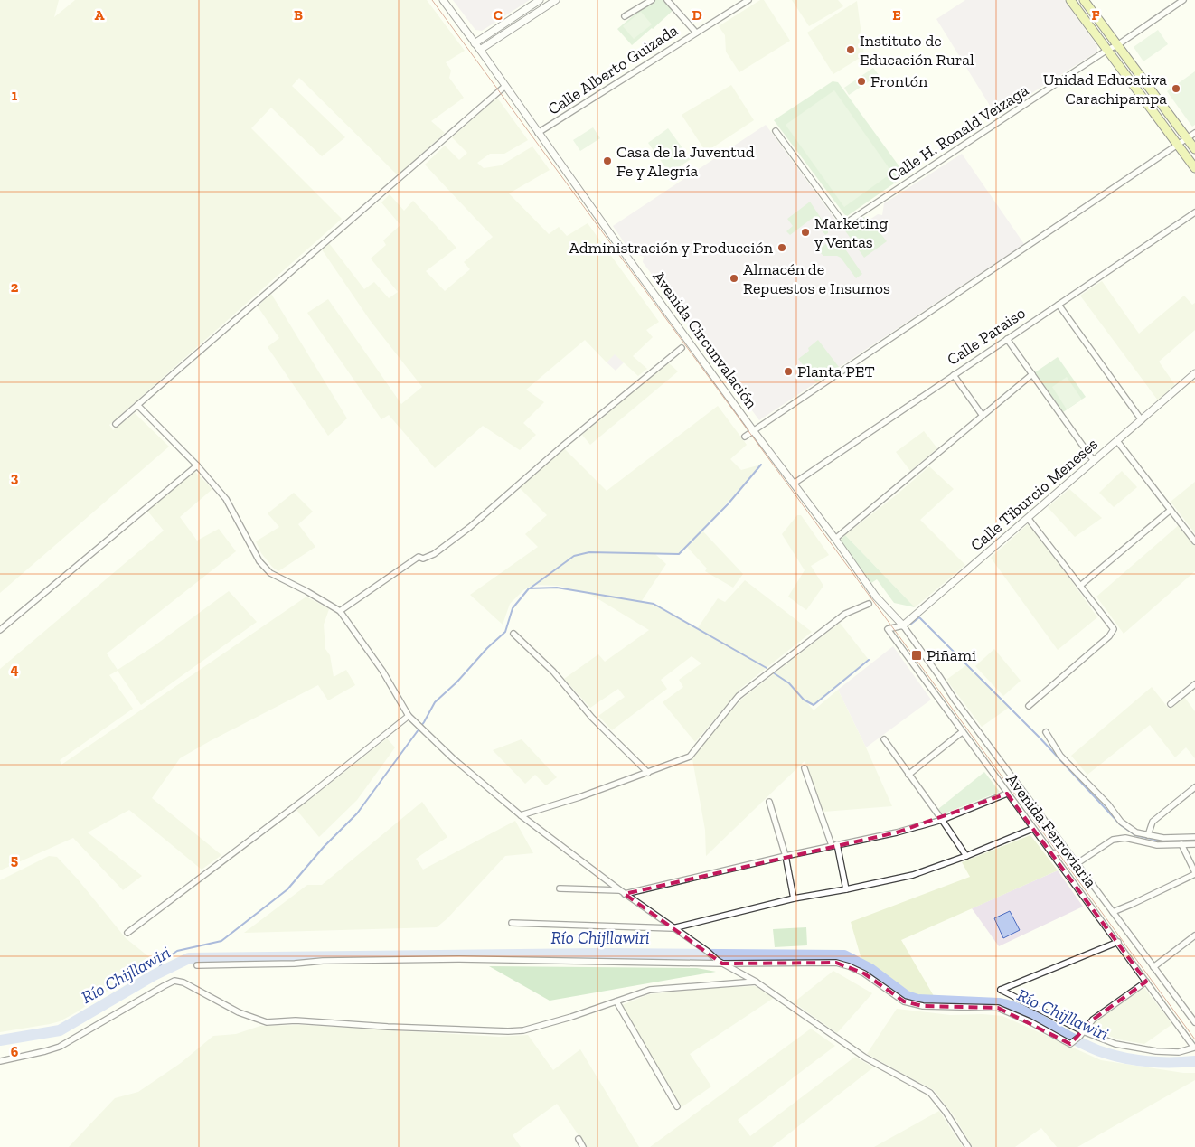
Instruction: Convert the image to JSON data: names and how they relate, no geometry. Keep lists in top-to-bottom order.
{
  "streets": {
    "street": [
      "Calle Alberto Guizada",
      "Calle H. Ronald Veizaga",
      "Calle Paraiso",
      "Avenida Circunvalación",
      "Calle Tiburcio Meneses",
      "Avenida Ferroviaria"
    ]
  },
  "crossings": [
    ["Calle Alberto Guizada", "Avenida Circunvalación"],
    ["Calle Paraiso", "Avenida Circunvalación"],
    ["Avenida Circunvalación", "Calle Tiburcio Meneses"],
    ["Avenida Circunvalación", "Avenida Ferroviaria"],
    ["Calle Tiburcio Meneses", "Avenida Ferroviaria"]
  ],
  "water": ["Río Chijllawiri"],
  "places": {
    "other": [
      "Instituto de Educación Rural",
      "Frontón",
      "Unidad Educativa Carachipampa",
      "Casa de la Juventud Fe y Alegría",
      "Marketing y Ventas",
      "Administración y Producción",
      "Almacén de Repuestos e Insumos",
      "Planta PET"
    ],
    "transit": ["Piñami"]
  },
  "grid": {
    "columns": [
      "A",
      "B",
      "C",
      "D",
      "E",
      "F"
    ],
    "rows": [
      "1",
      "2",
      "3",
      "4",
      "5",
      "6"
    ]
  }
}
